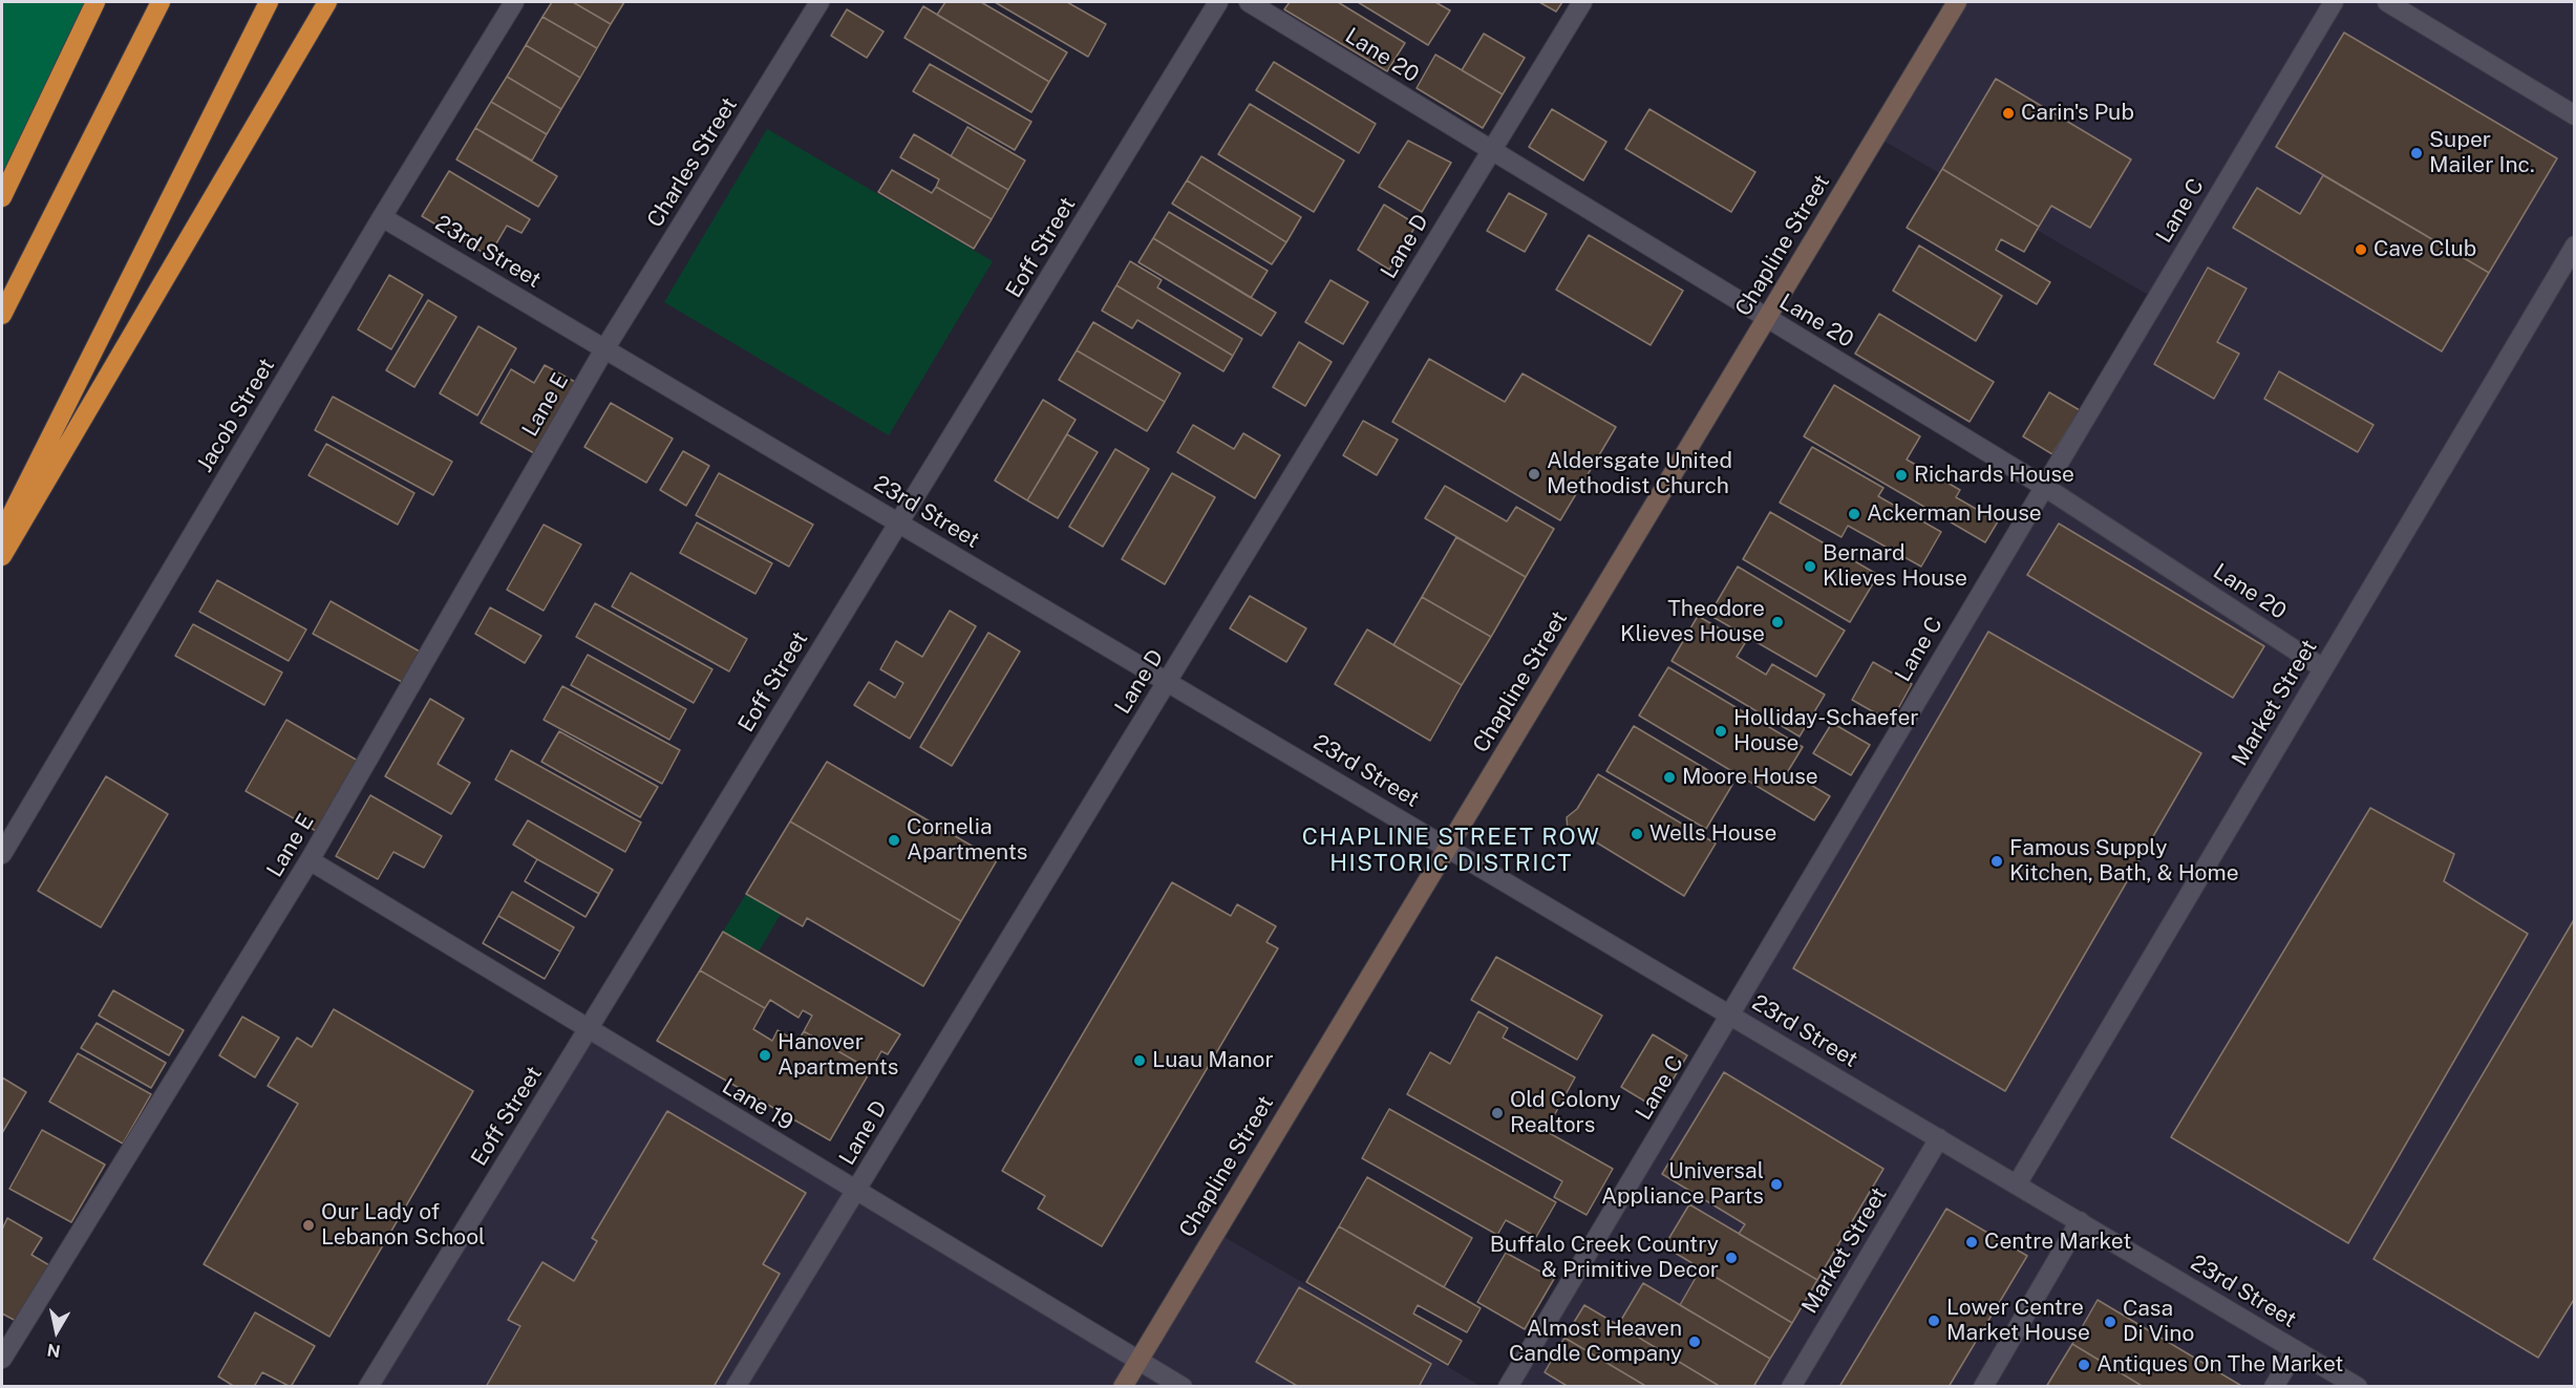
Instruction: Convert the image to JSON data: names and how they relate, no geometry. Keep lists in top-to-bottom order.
{
  "streets": {
    "main road": ["Chapline Street"],
    "street": [
      "Lane 20",
      "Charles Street",
      "Lane C",
      "Lane D",
      "Eoff Street",
      "23rd Street",
      "Lane E",
      "Jacob Street",
      "Market Street",
      "Lane 19"
    ]
  },
  "crossings": [
    ["Lane 20", "Lane C"],
    ["Lane 20", "Chapline Street"],
    ["Lane 20", "Lane D"],
    ["Lane 20", "Market Street"],
    ["Charles Street", "23rd Street"],
    ["Charles Street", "Lane E"],
    ["Lane C", "23rd Street"],
    ["Chapline Street", "23rd Street"],
    ["Chapline Street", "Lane 19"],
    ["Lane D", "23rd Street"],
    ["Lane D", "Lane 19"],
    ["Eoff Street", "23rd Street"],
    ["Eoff Street", "Lane 19"],
    ["23rd Street", "Lane E"],
    ["23rd Street", "Jacob Street"],
    ["23rd Street", "Market Street"],
    ["Lane E", "Lane 19"]
  ],
  "districts": ["CHAPLINE STREET ROW HISTORIC DISTRICT"],
  "places": [
    "Carin's Pub",
    "Super Mailer Inc.",
    "Cave Club",
    "Aldersgate United Methodist Church",
    "Richards House",
    "Ackerman House",
    "Bernard Klieves House",
    "Theodore Klieves House",
    "Holliday-Schaefer House",
    "Moore House",
    "Wells House",
    "Cornelia Apartments",
    "Famous Supply Kitchen, Bath, & Home",
    "Hanover Apartments",
    "Luau Manor",
    "Old Colony Realtors",
    "Universal Appliance Parts",
    "Our Lady of Lebanon School",
    "Centre Market",
    "Buffalo Creek Country & Primitive Decor",
    "Lower Centre Market House",
    "Casa Di Vino",
    "Almost Heaven Candle Company",
    "Antiques On The Market"
  ],
  "north": "bottom"
}
